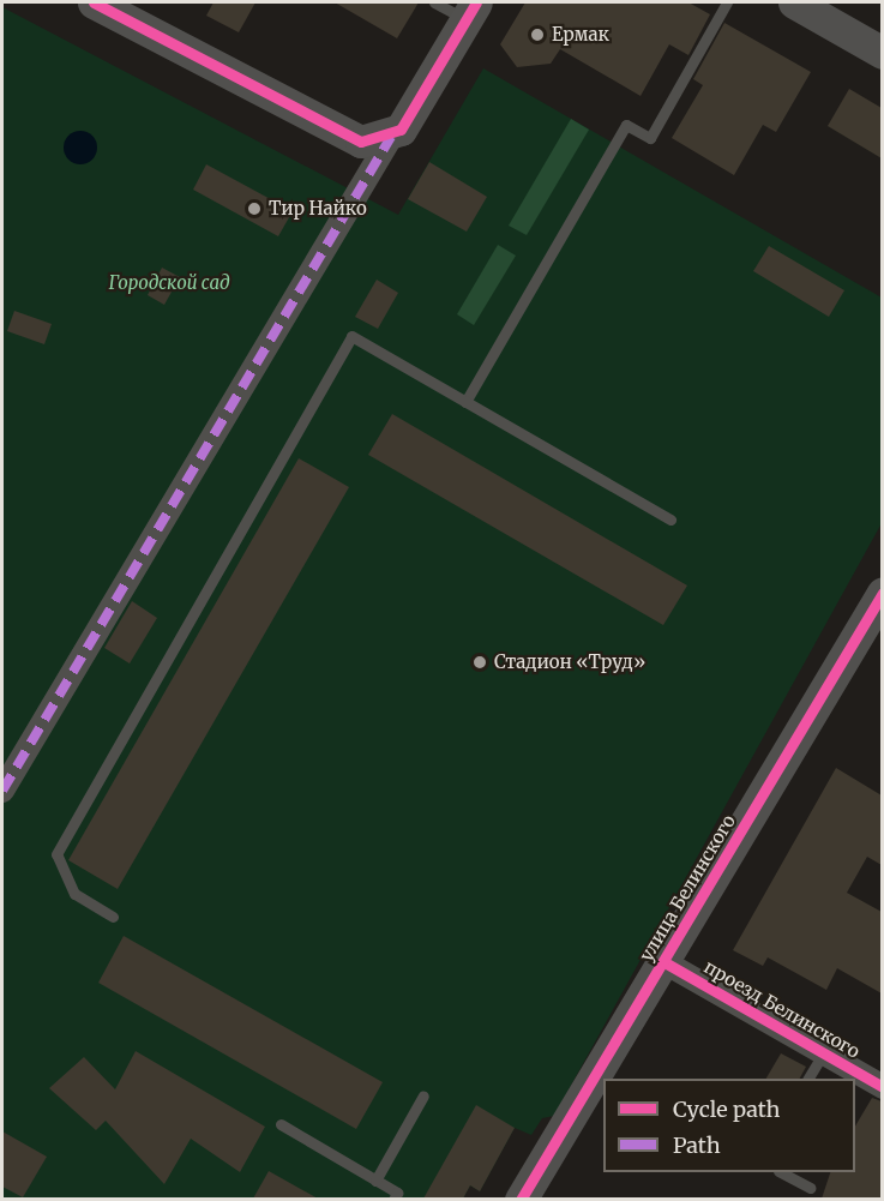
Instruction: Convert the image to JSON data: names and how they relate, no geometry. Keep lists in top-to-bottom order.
{
  "streets": {
    "street": ["улица Белинского", "проезд Белинского"]
  },
  "crossings": [
    ["улица Белинского", "проезд Белинского"]
  ],
  "parks": ["Городской сад"],
  "places": ["Ермак", "Тир Найко", "Стадион «Труд»"],
  "legend": ["Cycle path", "Path"]
}
